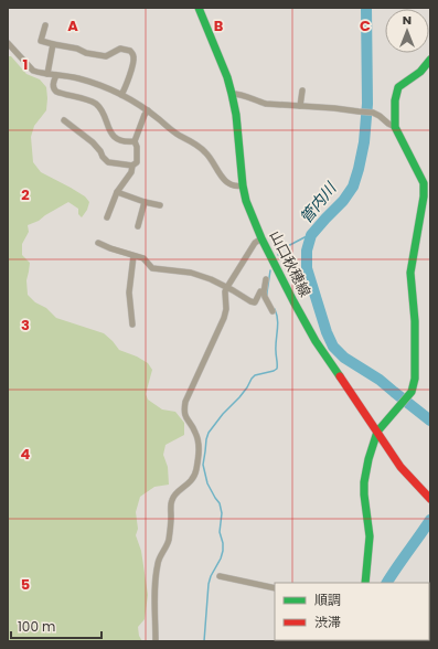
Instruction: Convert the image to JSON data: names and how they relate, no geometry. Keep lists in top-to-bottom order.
{
  "streets": {
    "street": ["山口秋穂線"]
  },
  "water": ["管内川"],
  "legend": ["順調", "渋滞"],
  "scale_bar": "100 m",
  "north": "top",
  "grid": {
    "columns": ["A", "B", "C"],
    "rows": [
      "1",
      "2",
      "3",
      "4",
      "5"
    ]
  }
}
